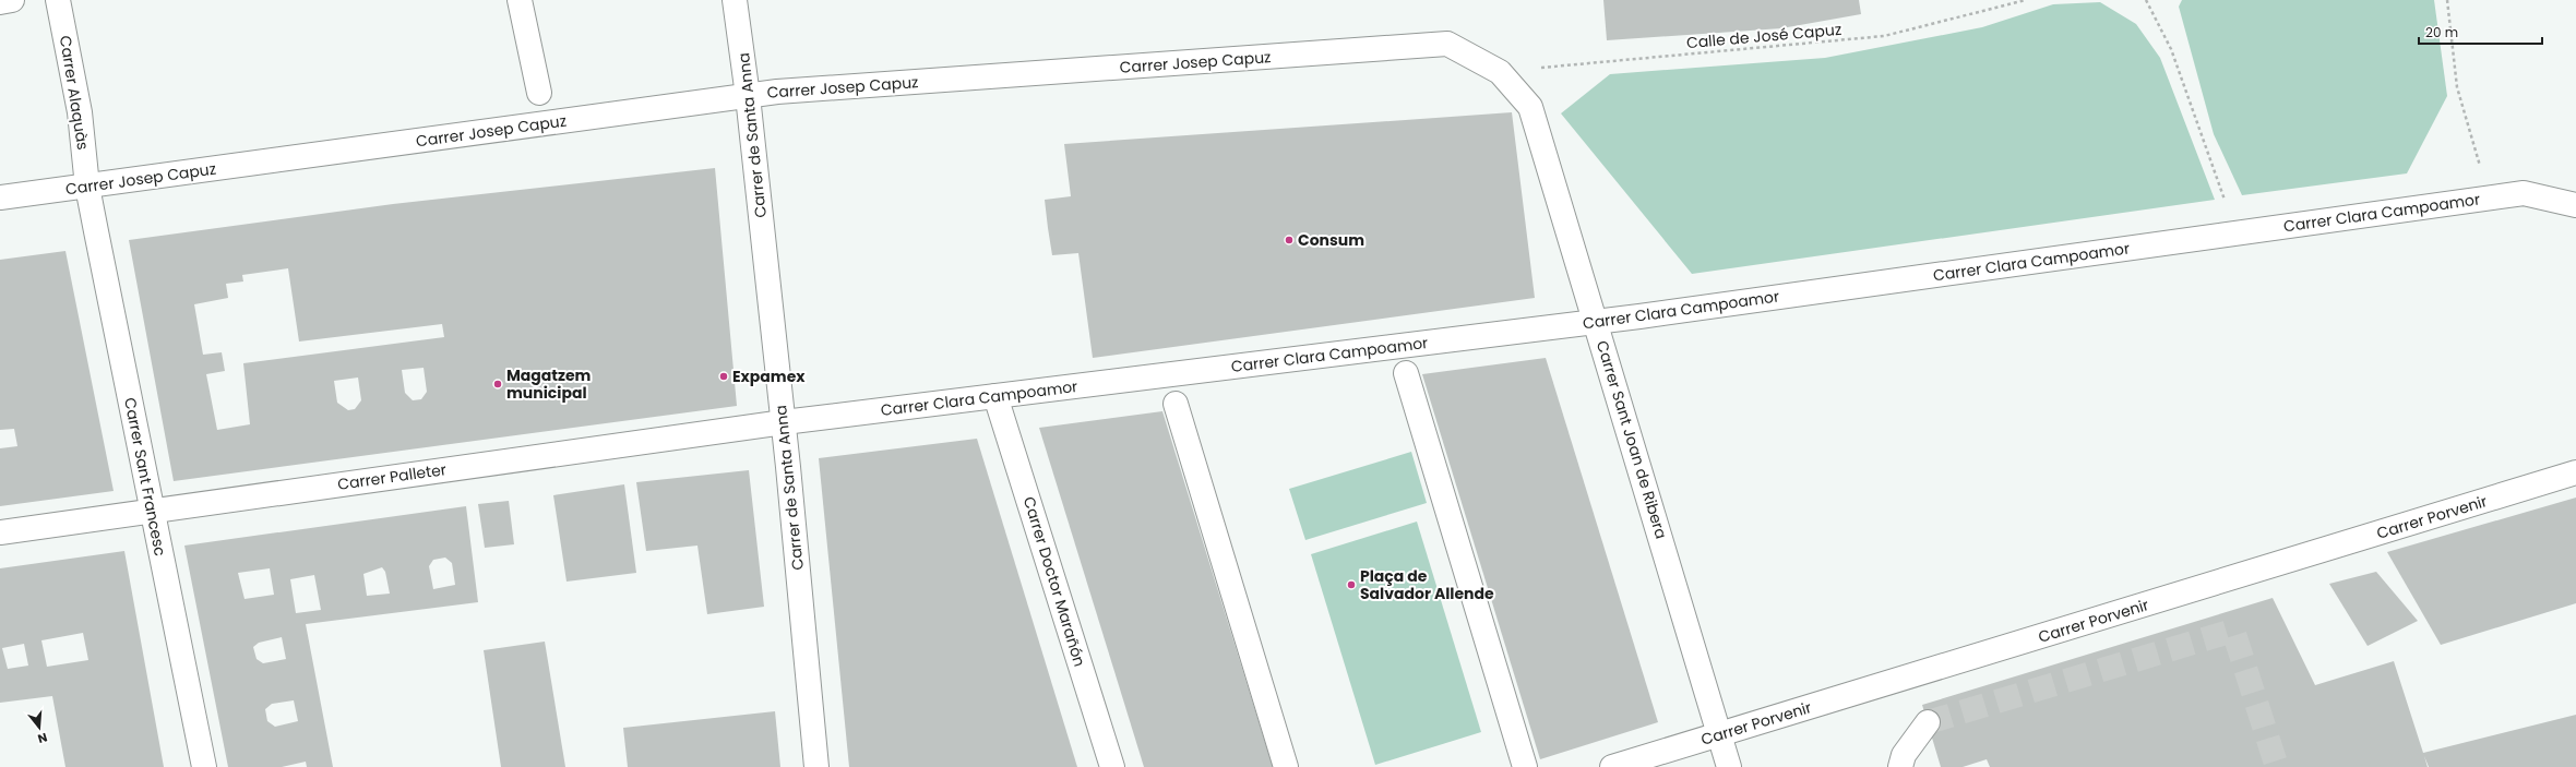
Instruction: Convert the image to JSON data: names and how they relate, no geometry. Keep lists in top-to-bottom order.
{
  "streets": {
    "street": [
      "Carrer Josep Capuz",
      "Carrer Alaquàs",
      "Carrer de Santa Anna",
      "Carrer Clara Campoamor",
      "Carrer Sant Joan de Ribera",
      "Carrer Sant Francesc",
      "Carrer Palleter",
      "Carrer Porvenir",
      "Carrer Doctor Marañón"
    ],
    "path": ["Calle de José Capuz"]
  },
  "crossings": [
    ["Calle de José Capuz", "Carrer Josep Capuz"],
    ["Calle de José Capuz", "Carrer Sant Joan de Ribera"],
    ["Carrer Josep Capuz", "Carrer Alaquàs"],
    ["Carrer Josep Capuz", "Carrer de Santa Anna"],
    ["Carrer Josep Capuz", "Carrer Sant Joan de Ribera"],
    ["Carrer Josep Capuz", "Carrer Sant Francesc"],
    ["Carrer Alaquàs", "Carrer Sant Francesc"],
    ["Carrer de Santa Anna", "Carrer Clara Campoamor"],
    ["Carrer de Santa Anna", "Carrer Palleter"],
    ["Carrer Clara Campoamor", "Carrer Sant Joan de Ribera"],
    ["Carrer Clara Campoamor", "Carrer Palleter"],
    ["Carrer Clara Campoamor", "Carrer Doctor Marañón"],
    ["Carrer Sant Joan de Ribera", "Carrer Porvenir"],
    ["Carrer Sant Francesc", "Carrer Palleter"]
  ],
  "places": [
    "Consum",
    "Expamex",
    "Magatzem municipal",
    "Plaça de Salvador Allende"
  ],
  "scale_bar": "20 m",
  "north": "bottom"
}
